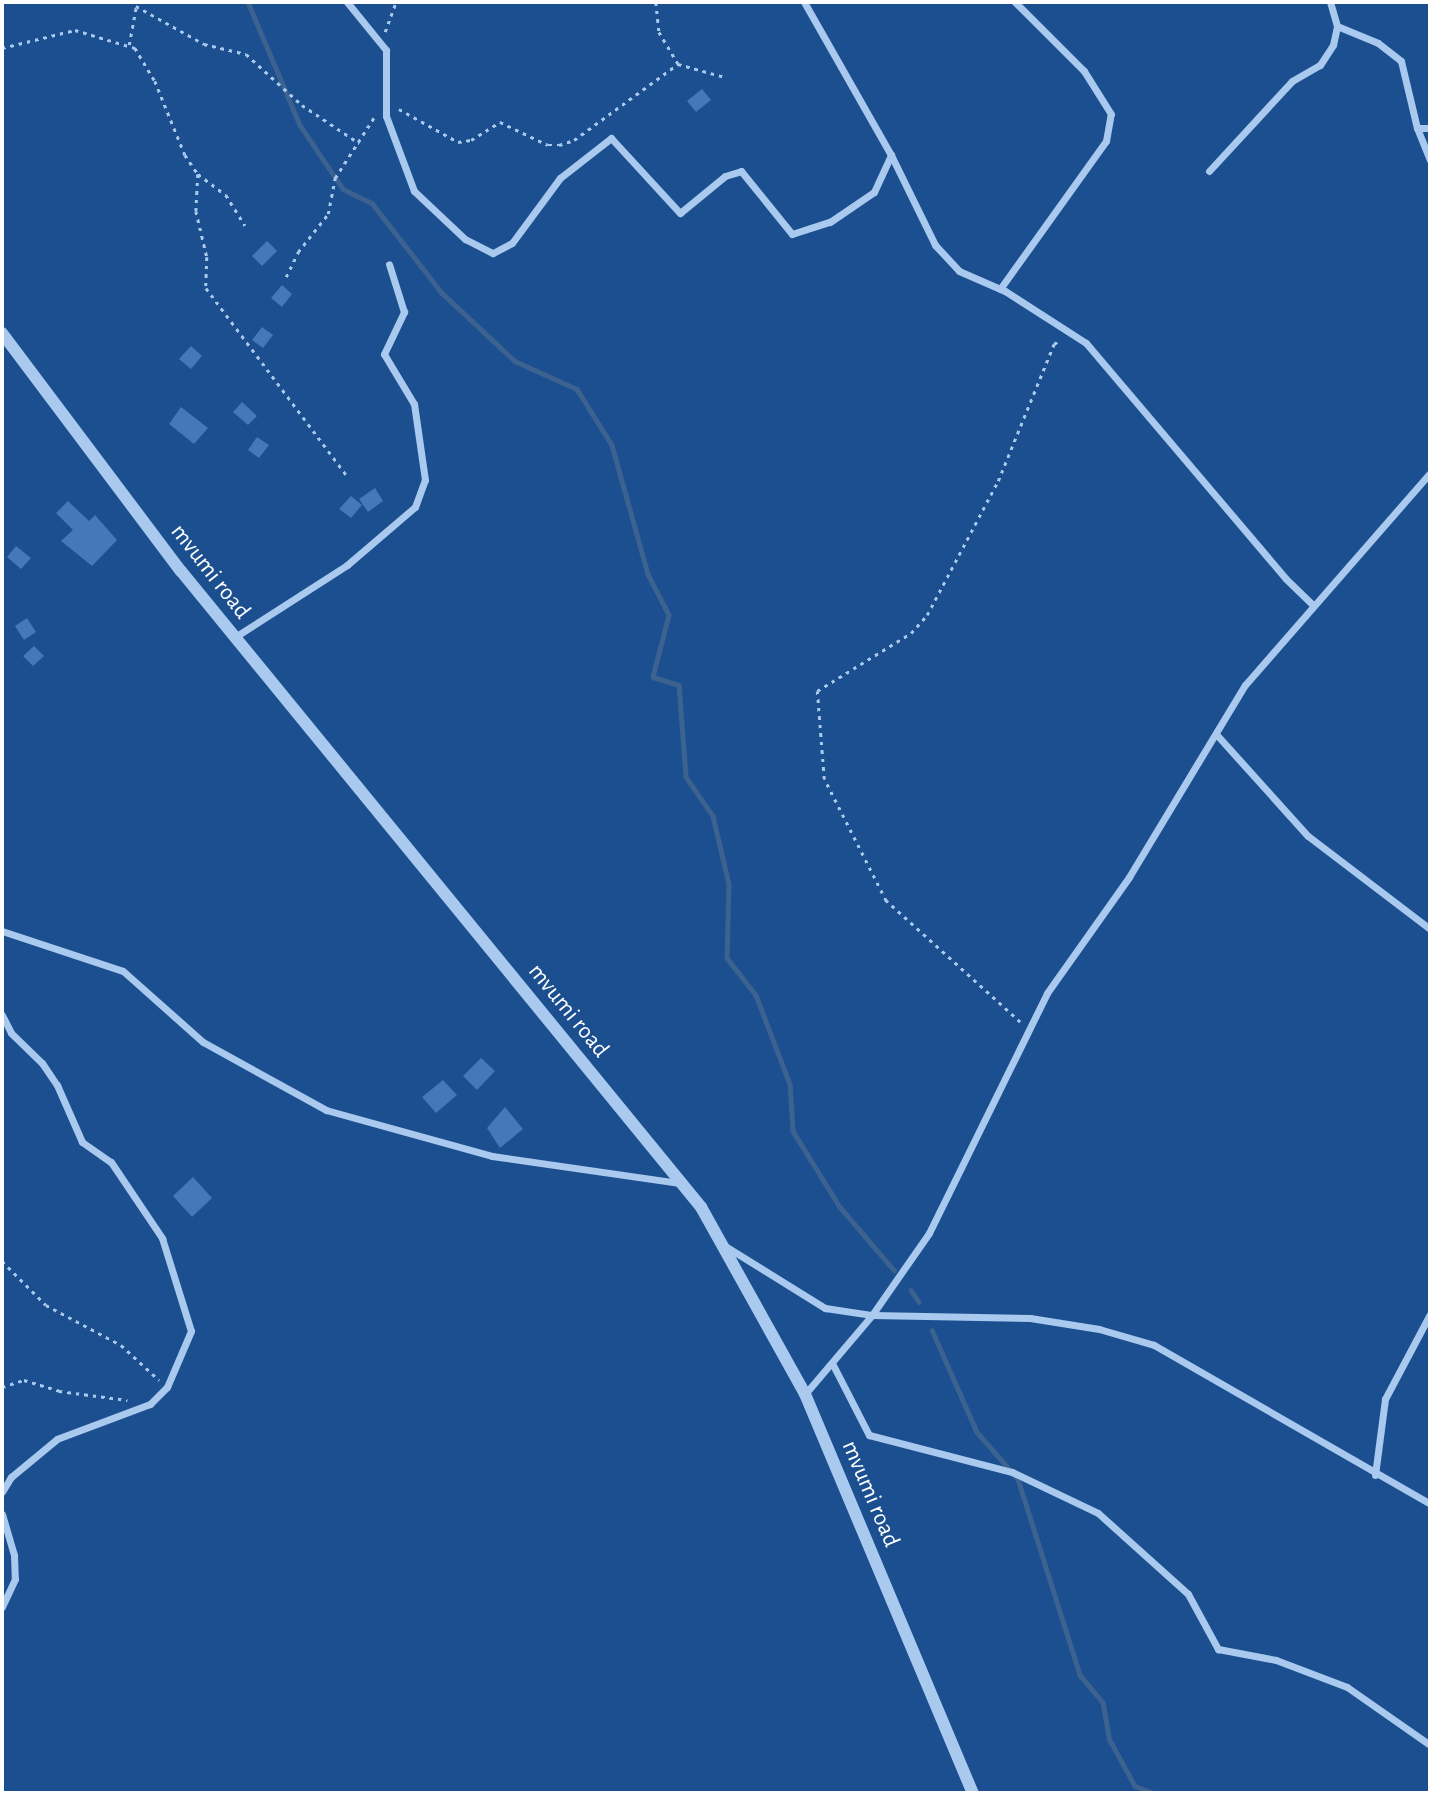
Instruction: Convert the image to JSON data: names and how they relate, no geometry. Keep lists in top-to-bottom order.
{
  "streets": {
    "street": ["mvumi road"]
  }
}
